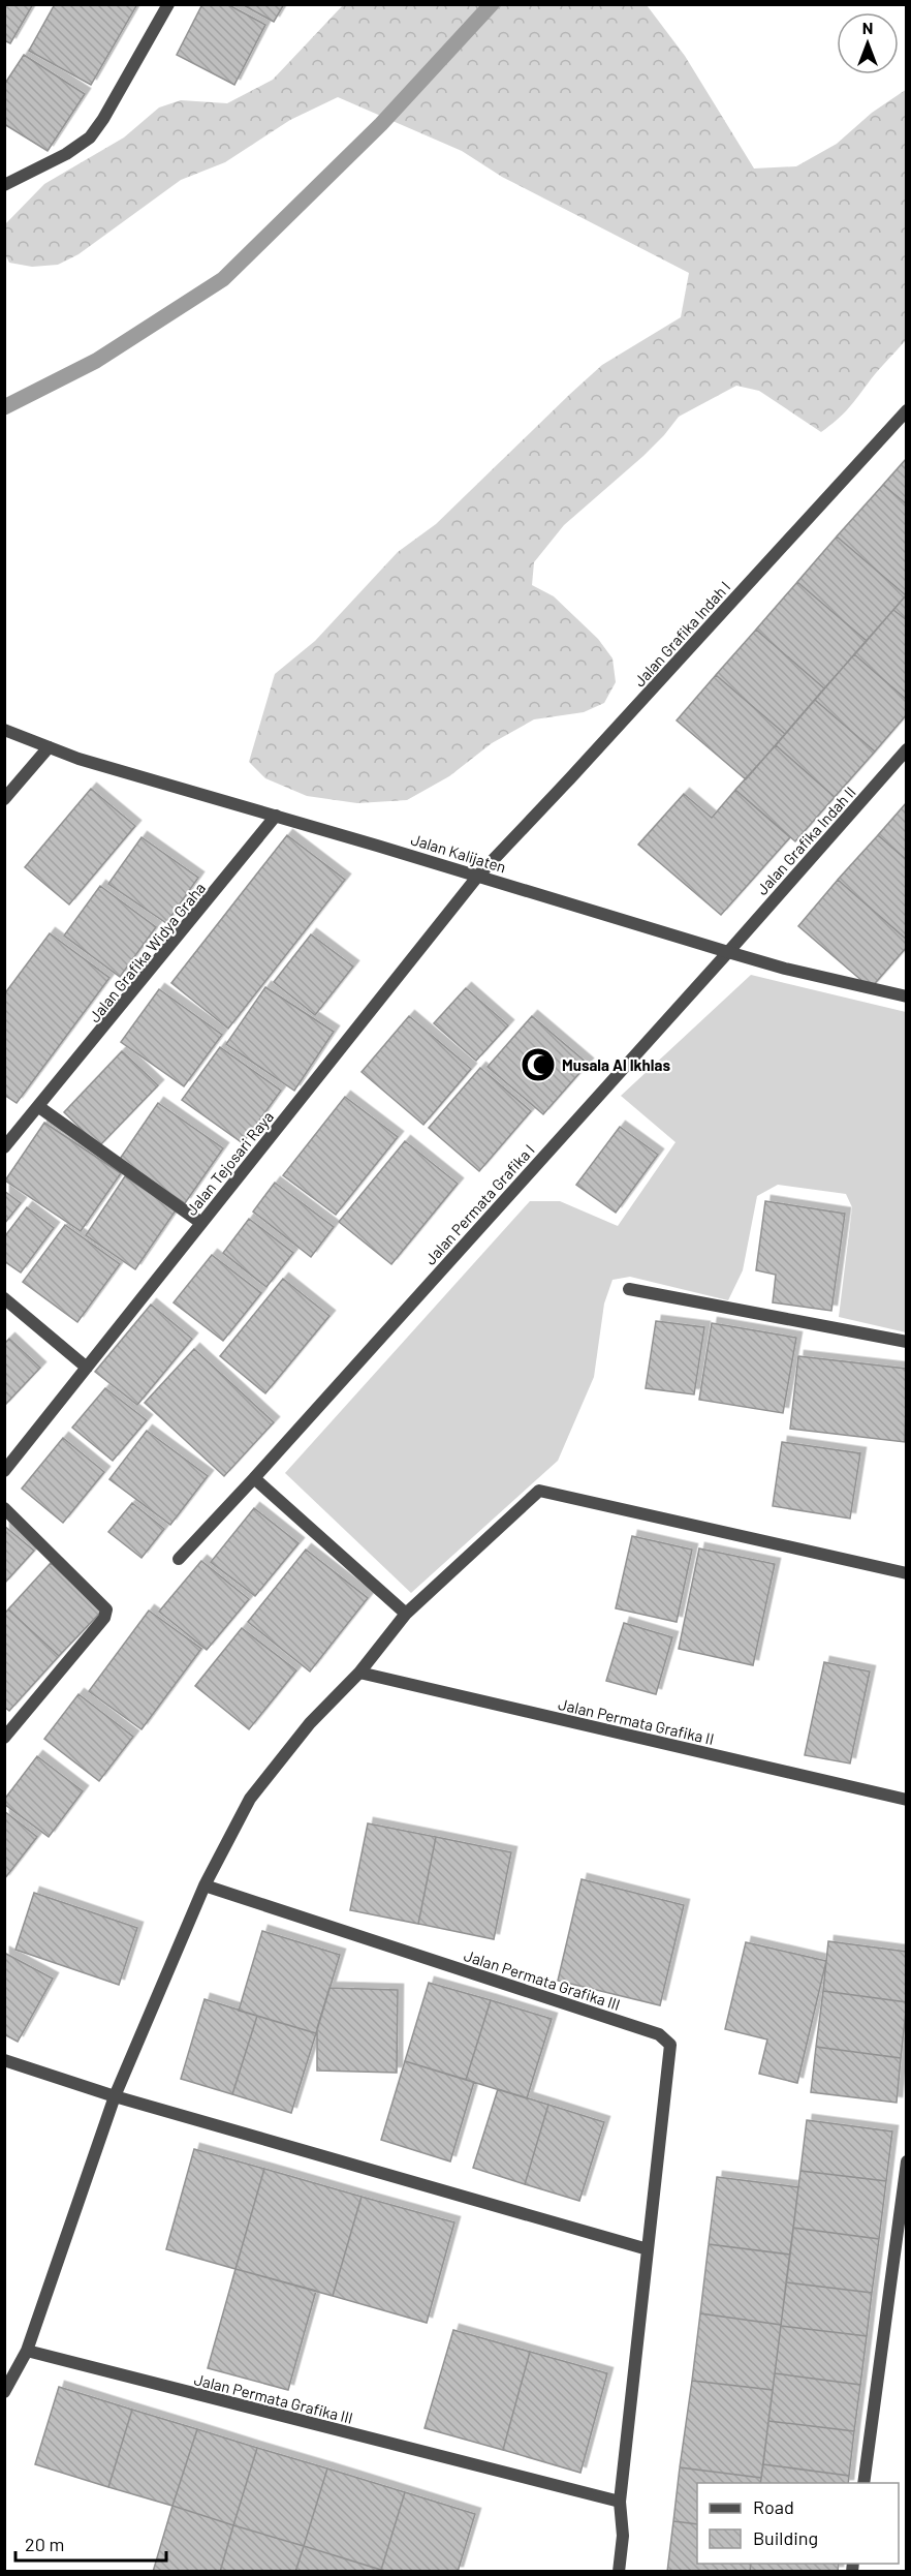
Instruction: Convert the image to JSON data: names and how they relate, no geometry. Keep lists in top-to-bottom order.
{
  "streets": {
    "street": [
      "Jalan Grafika Indah I",
      "Jalan Grafika Indah II",
      "Jalan Kalijaten",
      "Jalan Grafika Widya Graha",
      "Jalan Tejosari Raya",
      "Jalan Permata Grafika I",
      "Jalan Permata Grafika II",
      "Jalan Permata Grafika III"
    ]
  },
  "crossings": [
    ["Jalan Grafika Indah I", "Jalan Kalijaten"],
    ["Jalan Grafika Indah I", "Jalan Tejosari Raya"],
    ["Jalan Grafika Indah II", "Jalan Kalijaten"],
    ["Jalan Grafika Indah II", "Jalan Permata Grafika I"],
    ["Jalan Kalijaten", "Jalan Grafika Widya Graha"],
    ["Jalan Kalijaten", "Jalan Tejosari Raya"],
    ["Jalan Kalijaten", "Jalan Permata Grafika I"]
  ],
  "places": {
    "mosque": ["Musala Al Ikhlas"]
  },
  "legend": ["Road", "Building"],
  "scale_bar": "20 m",
  "north": "top"
}
